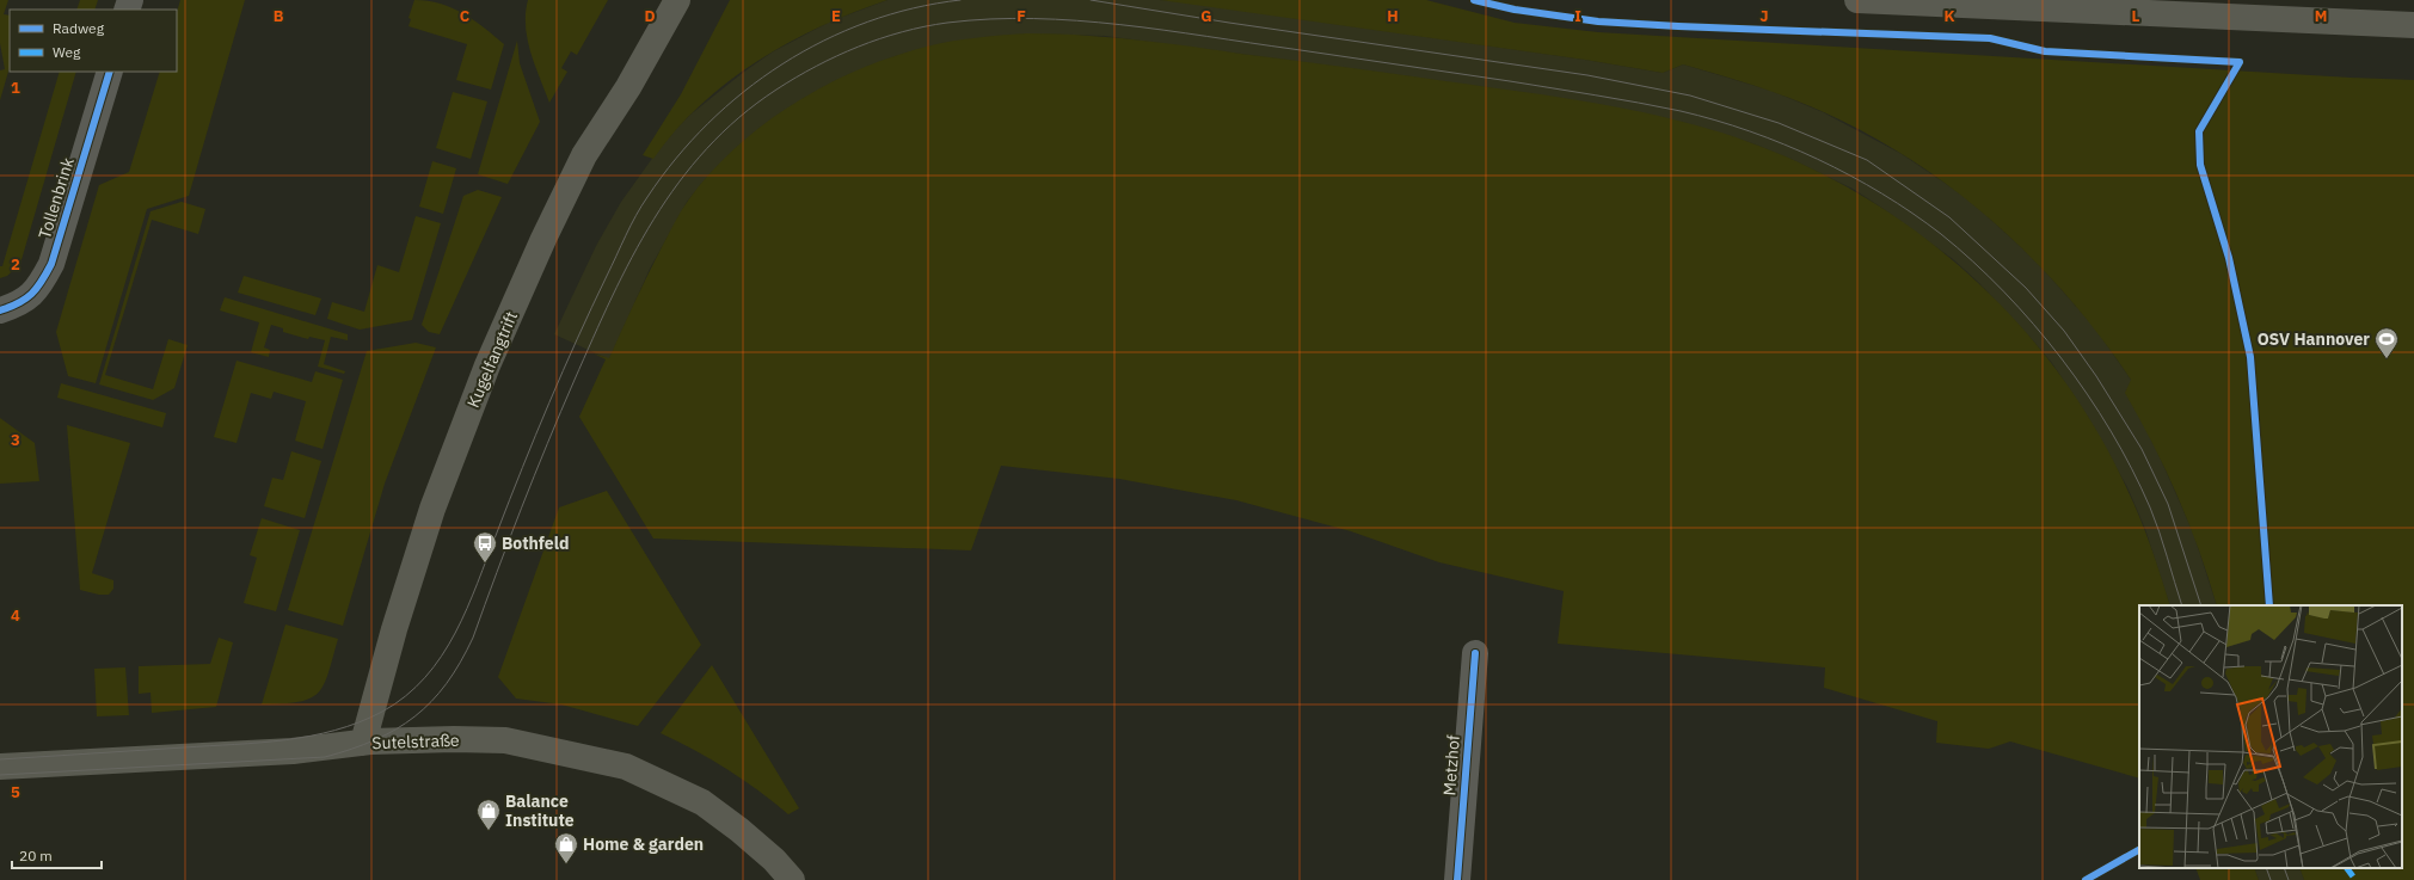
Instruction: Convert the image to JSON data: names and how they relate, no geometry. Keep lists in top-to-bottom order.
{
  "streets": {
    "main road": ["Kugelfangtrift", "Sutelstraße"],
    "street": ["Tollenbrink", "Metzhof"]
  },
  "crossings": [
    ["Kugelfangtrift", "Sutelstraße"]
  ],
  "places": {
    "sports": ["OSV Hannover"],
    "bus stop": ["Bothfeld"],
    "shop": ["Balance Institute", "Home & garden"]
  },
  "legend": ["Radweg", "Weg"],
  "scale_bar": "20 m",
  "grid": {
    "columns": [
      "B",
      "C",
      "D",
      "E",
      "F",
      "G",
      "H",
      "I",
      "J",
      "K",
      "L",
      "M"
    ],
    "rows": [
      "1",
      "2",
      "3",
      "4",
      "5"
    ]
  }
}
